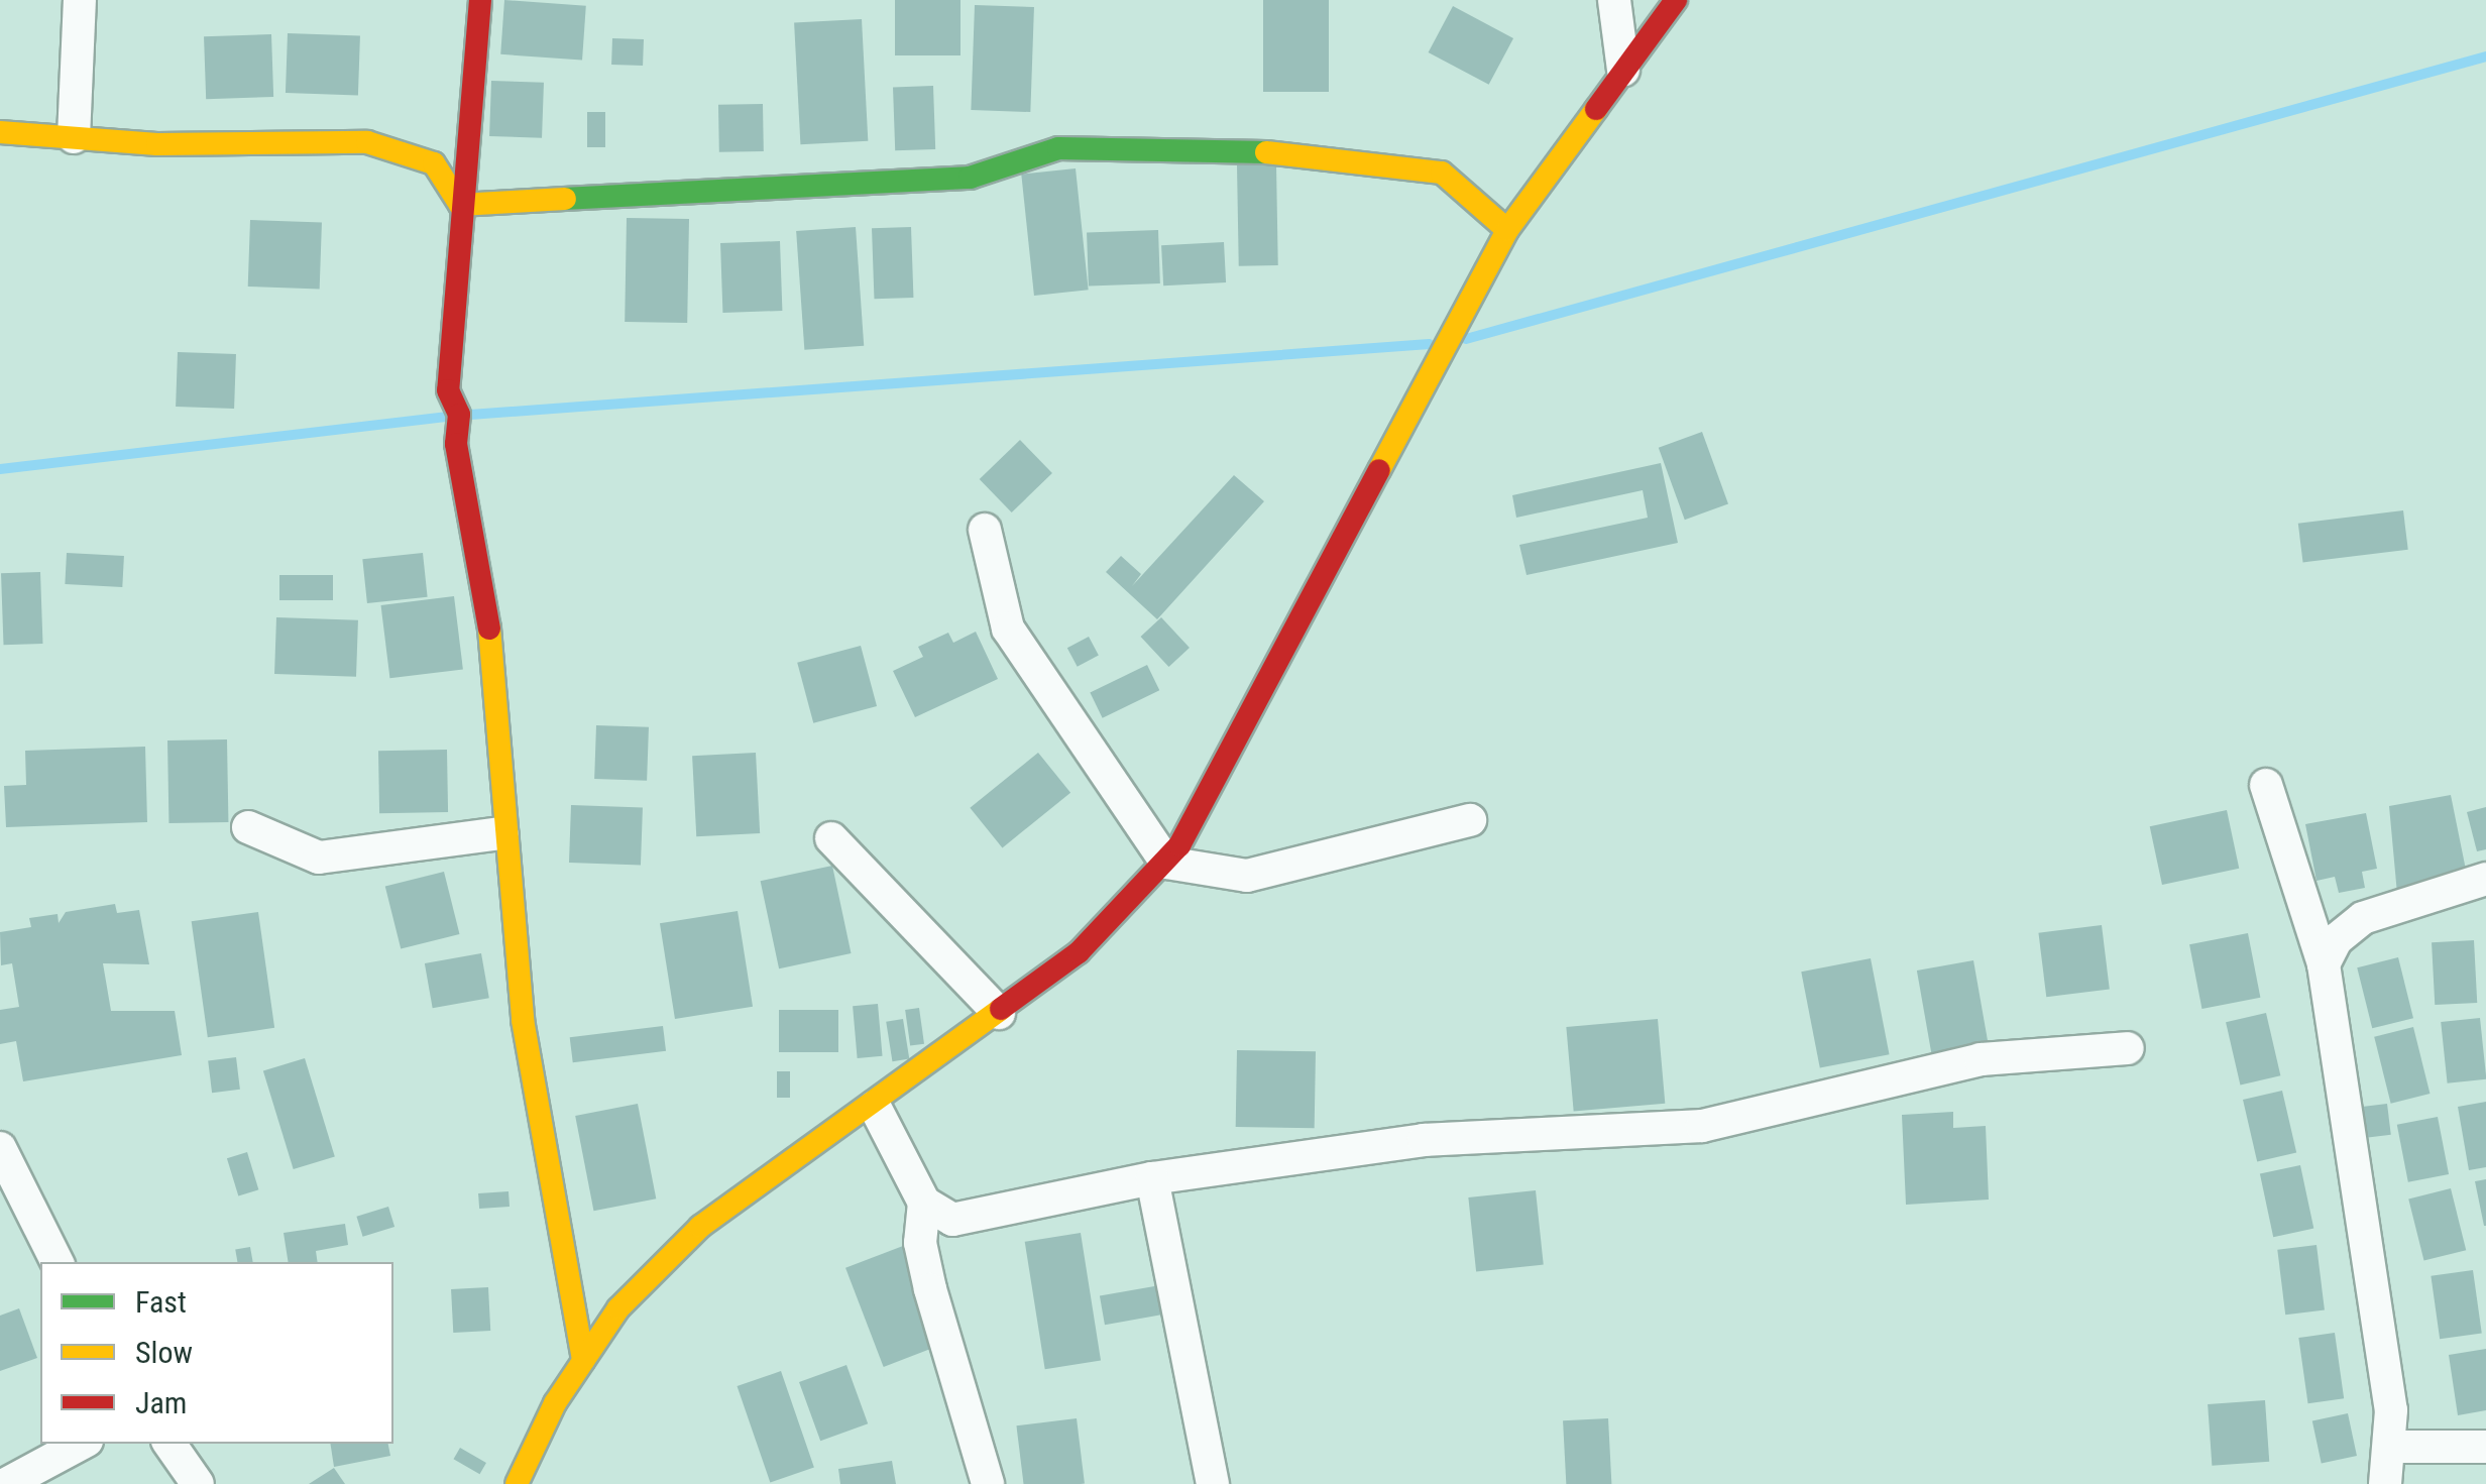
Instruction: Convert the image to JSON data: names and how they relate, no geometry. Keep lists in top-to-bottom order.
{
  "legend": ["Fast", "Slow", "Jam"]
}
